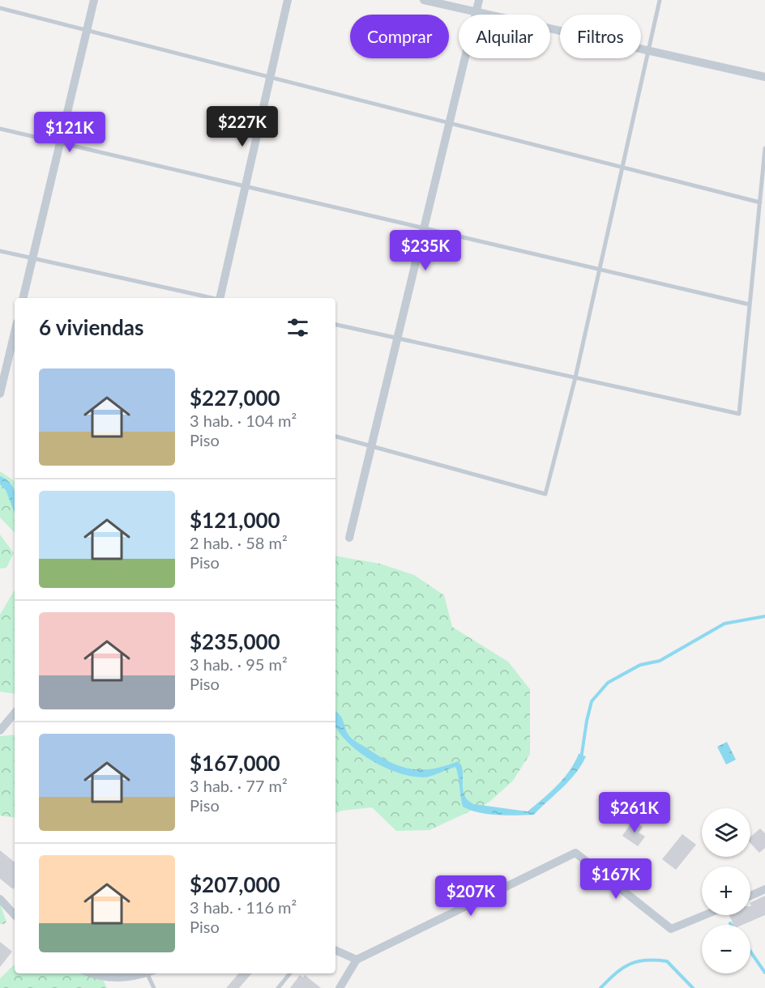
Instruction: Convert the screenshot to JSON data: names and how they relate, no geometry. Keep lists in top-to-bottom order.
{
  "page": {
    "chip": ["Comprar", "Alquilar", "Filtros"],
    "price": [
      "$227K",
      "$121K",
      "$235K",
      "$261K",
      "$167K",
      "$207K"
    ],
    "heading": "6 viviendas",
    "list": [
      {
        "name": "$227,000",
        "note": "3 hab. · 104 m² · Piso"
      },
      {
        "name": "$121,000",
        "note": "2 hab. · 58 m² · Piso"
      },
      {
        "name": "$235,000",
        "note": "3 hab. · 95 m² · Piso"
      },
      {
        "name": "$167,000",
        "note": "3 hab. · 77 m² · Piso"
      },
      {
        "name": "$207,000",
        "note": "3 hab. · 116 m² · Piso"
      }
    ],
    "map_buttons": ["+", "−"]
  }
}
